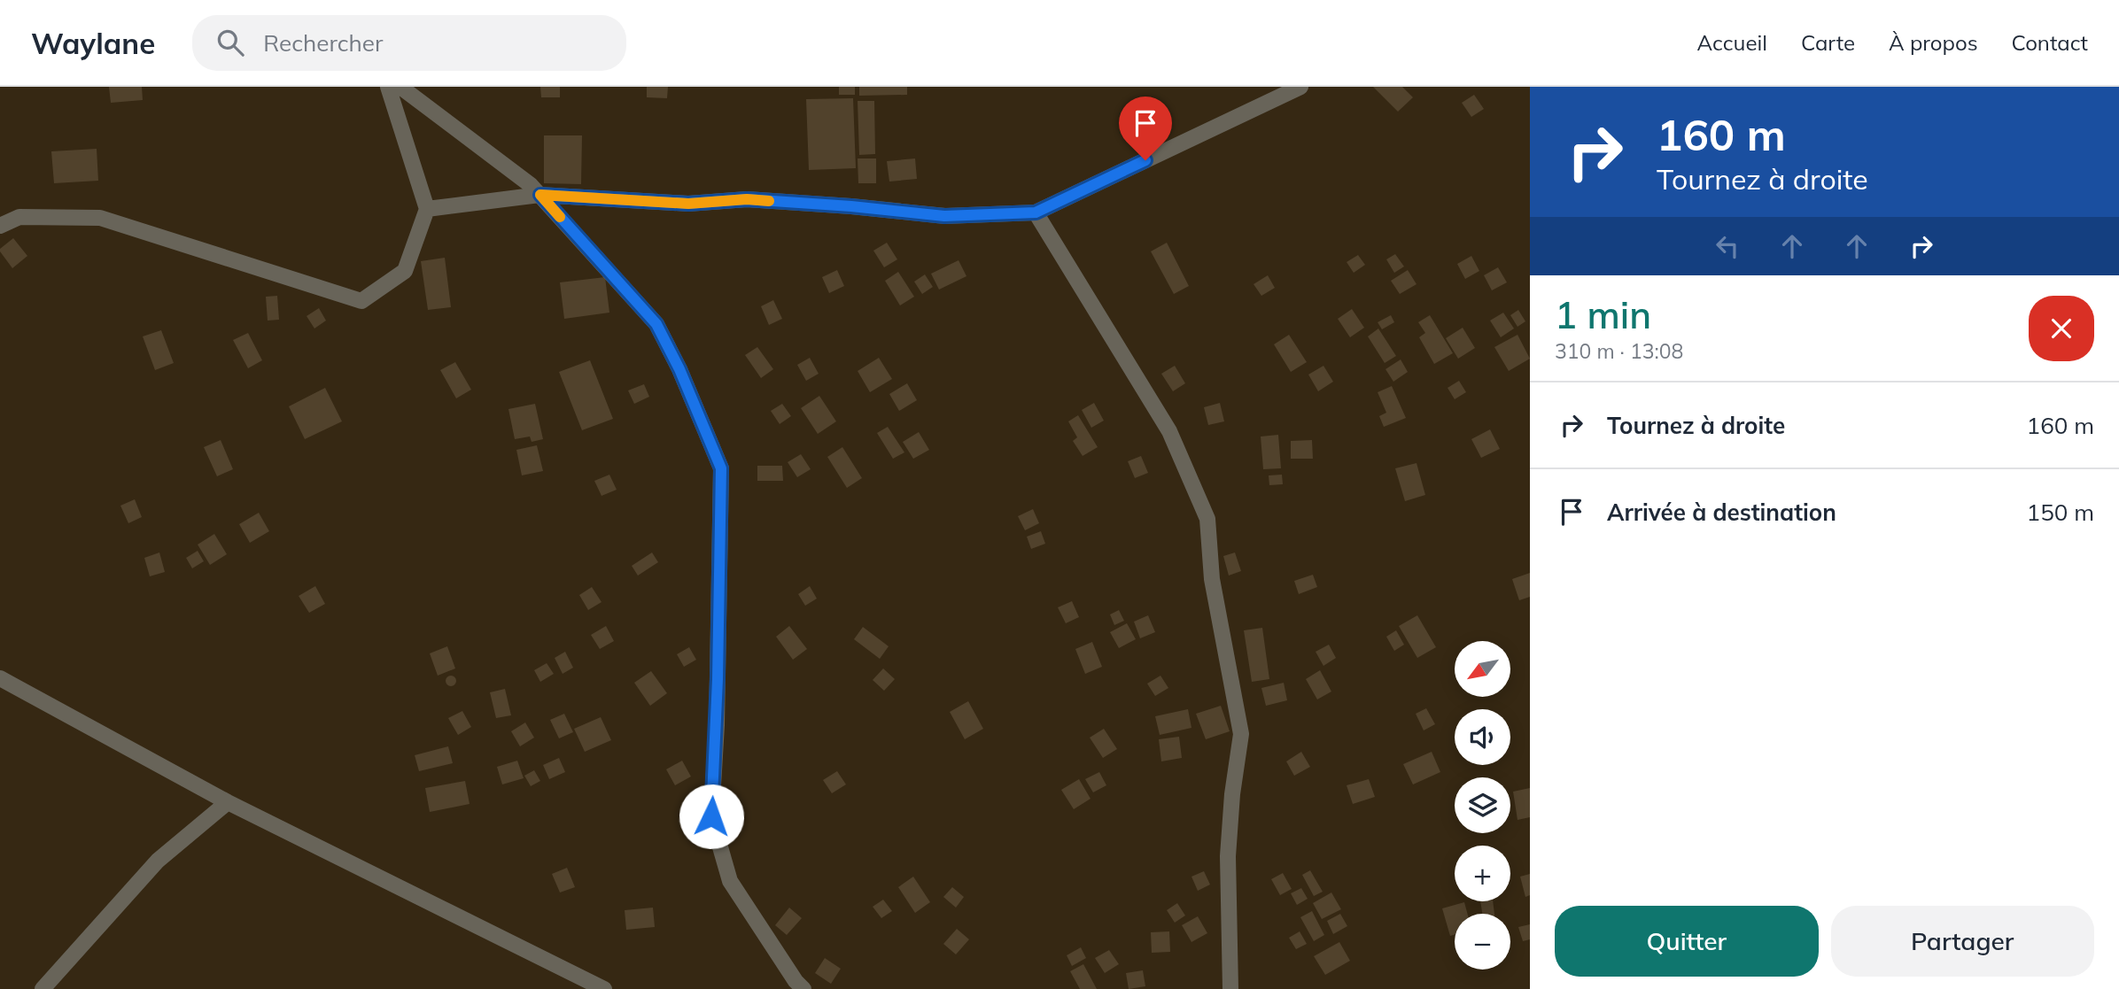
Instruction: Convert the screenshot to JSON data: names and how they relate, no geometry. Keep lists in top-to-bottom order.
{
  "north": "bottom left",
  "page": {
    "header": "Waylane",
    "search": "Rechercher",
    "nav": [
      "Accueil",
      "Carte",
      "À propos",
      "Contact"
    ],
    "turn": ["160 m", "Tournez à droite"],
    "heading": ["1 min", "310 m · 13:08"],
    "list": [
      {
        "name": "Tournez à droite",
        "value": "160 m"
      },
      {
        "name": "Arrivée à destination",
        "value": "150 m"
      }
    ],
    "map_buttons": ["+", "−"],
    "buttons": ["Quitter", "Partager"]
  }
}
